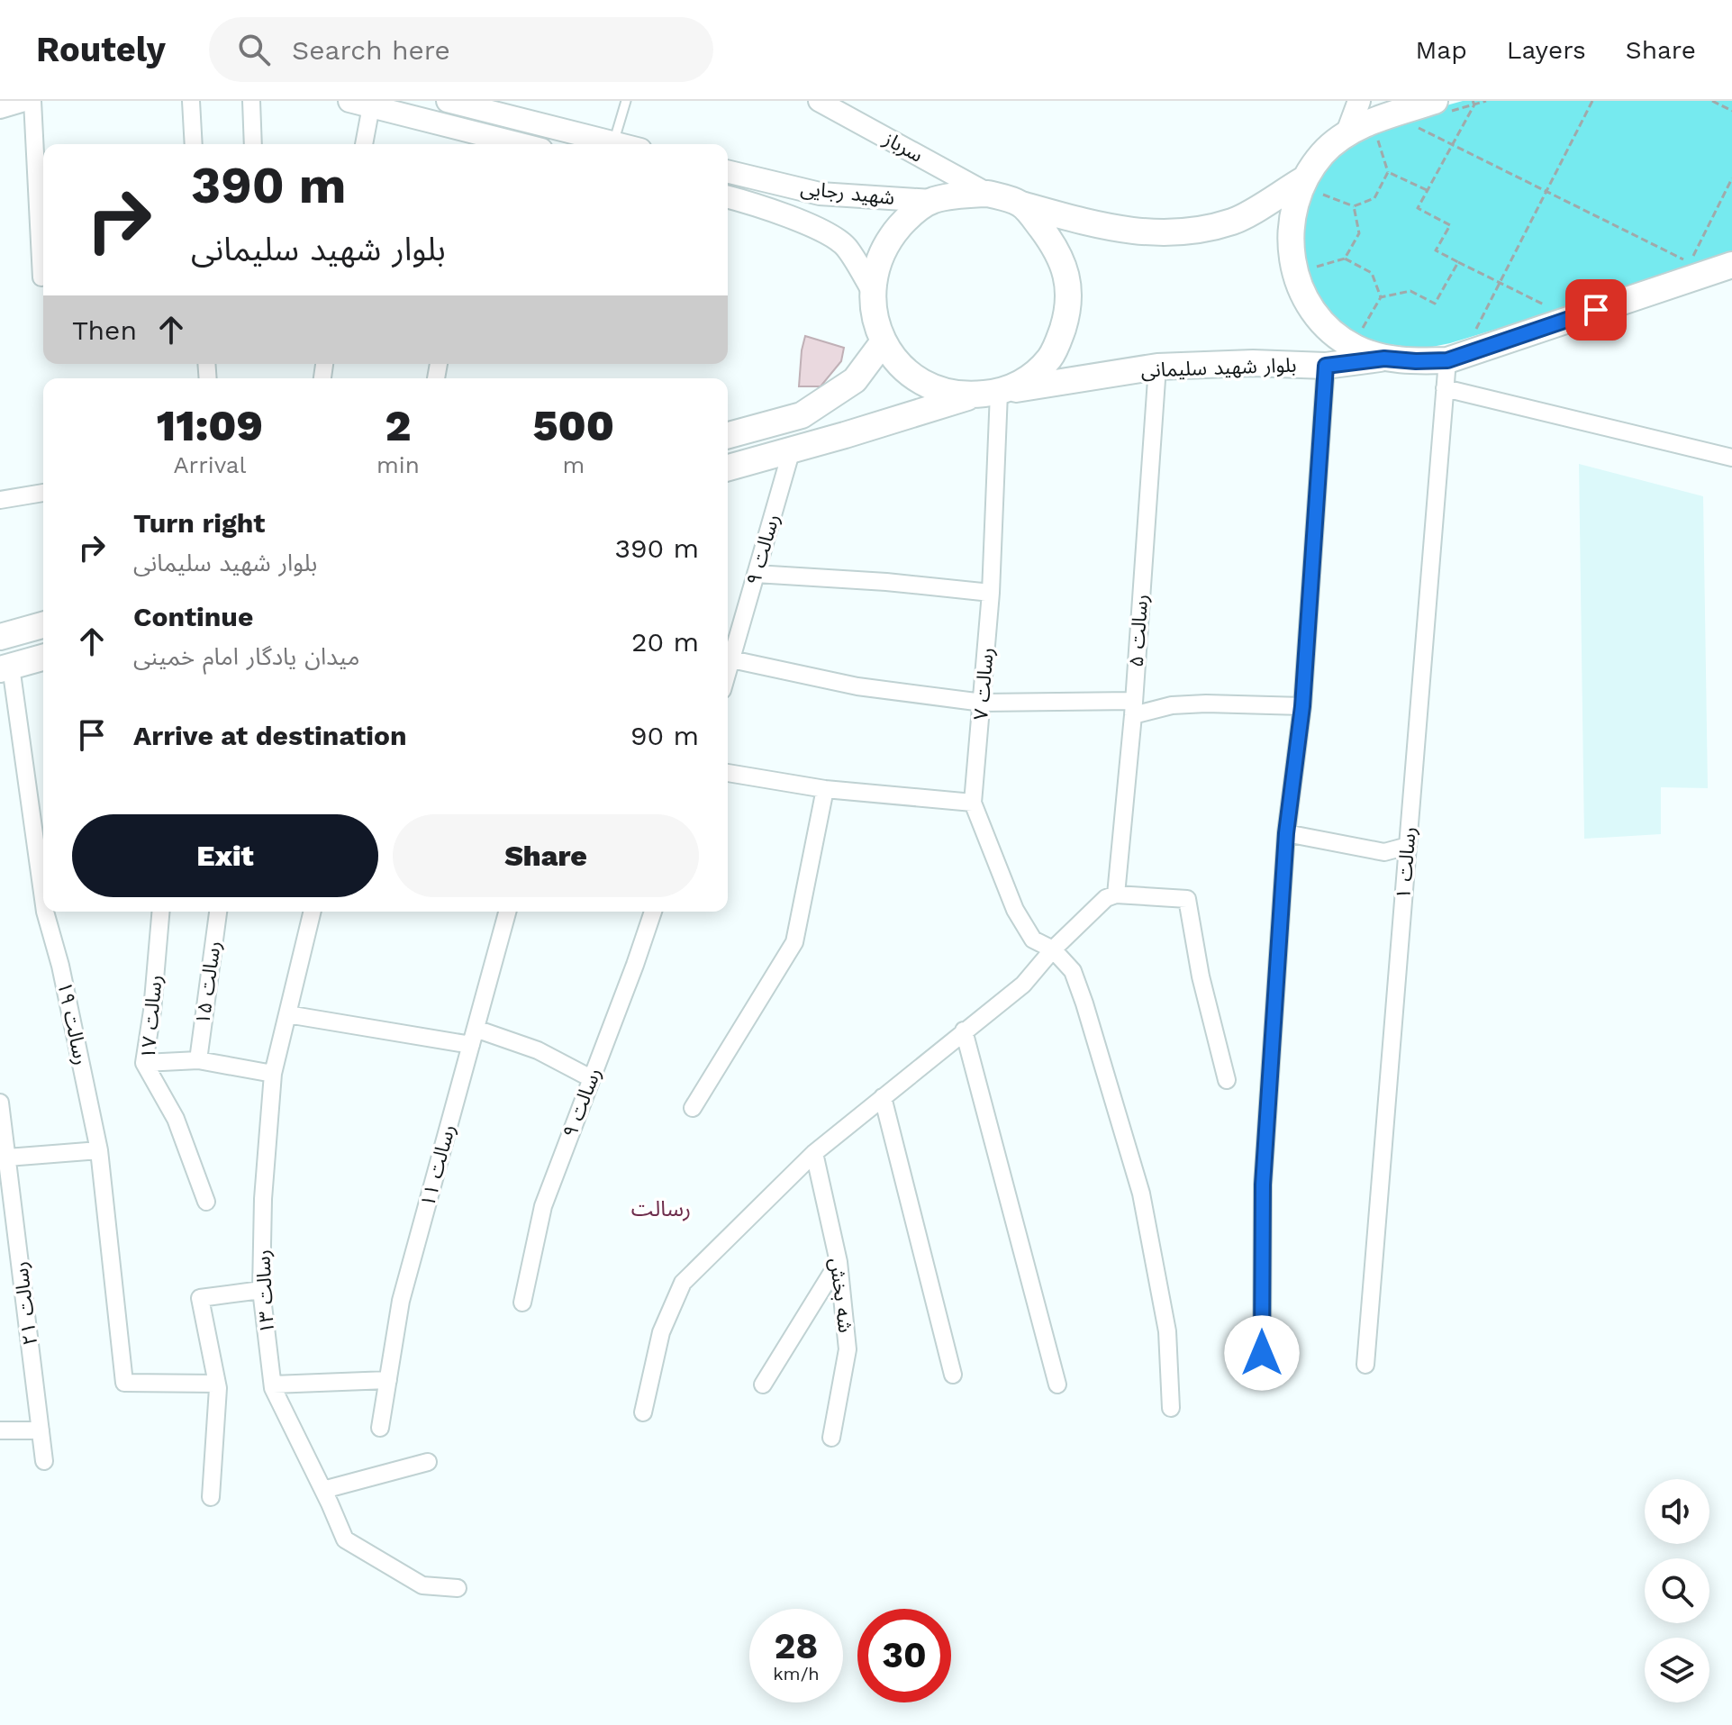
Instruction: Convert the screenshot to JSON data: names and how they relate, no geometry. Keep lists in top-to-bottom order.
{
  "streets": {
    "main road": ["شهید رجایی", "بلوار شهید سلیمانی"],
    "street": [
      "سرباز",
      "رسالت ۹",
      "رسالت ۵",
      "رسالت ۷",
      "رسالت ۱",
      "رسالت ۱۵",
      "رسالت ۱۷",
      "رسالت ۱۹",
      "رسالت ۱۱",
      "رسالت ۱۳",
      "شه بخش",
      "رسالت ۲۱"
    ]
  },
  "crossings": [
    ["سرباز", "شهید رجایی"],
    ["سرباز", "بلوار شهید سلیمانی"],
    ["سرباز", "رسالت ۷"],
    ["شهید رجایی", "بلوار شهید سلیمانی"],
    ["شهید رجایی", "رسالت ۷"],
    ["بلوار شهید سلیمانی", "رسالت ۵"],
    ["بلوار شهید سلیمانی", "رسالت ۷"]
  ],
  "districts": ["رسالت"],
  "page": {
    "header": "Routely",
    "search": "Search here",
    "nav": ["Map", "Layers", "Share"],
    "turn": ["390 m", "بلوار شهید سلیمانی"],
    "then": "Then",
    "eta": [
      "11:09",
      "Arrival",
      "2",
      "min",
      "500",
      "m"
    ],
    "list": [
      {
        "name": "Turn right",
        "note": "بلوار شهید سلیمانی",
        "value": "390 m"
      },
      {
        "name": "Continue",
        "note": "میدان یادگار امام خمینی",
        "value": "20 m"
      },
      {
        "name": "Arrive at destination",
        "value": "90 m"
      }
    ],
    "buttons": ["Exit", "Share"],
    "speed": "28 km/h",
    "limit": "30"
  }
}
